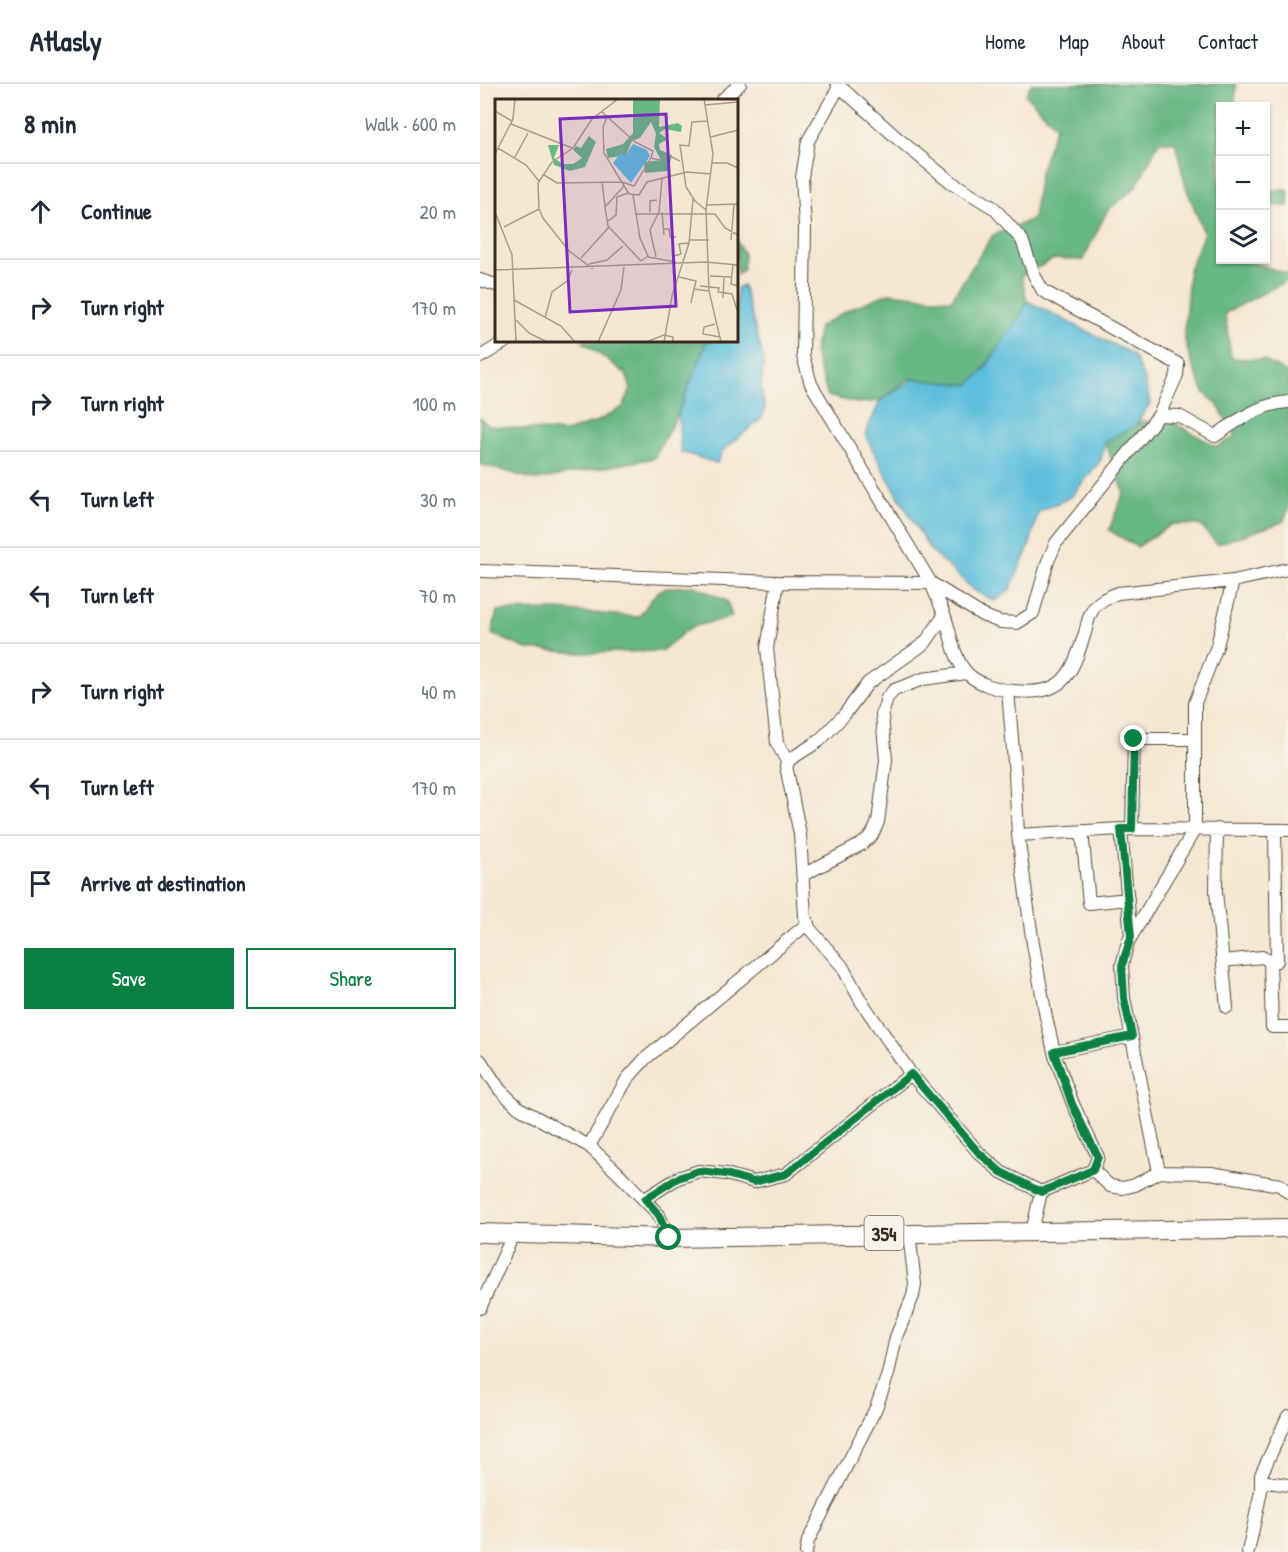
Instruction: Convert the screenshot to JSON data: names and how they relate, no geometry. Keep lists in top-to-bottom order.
{
  "streets": {
    "highway": ["354"]
  },
  "page": {
    "header": "Atlasly",
    "nav": [
      "Home",
      "Map",
      "About",
      "Contact"
    ],
    "heading": ["8 min", "Walk · 600 m"],
    "map_buttons": ["+", "−"],
    "list": [
      ["Continue", "20 m"],
      ["Turn right", "170 m"],
      ["Turn right", "100 m"],
      ["Turn left", "30 m"],
      ["Turn left", "70 m"],
      ["Turn right", "40 m"],
      ["Turn left", "170 m"],
      "Arrive at destination"
    ],
    "buttons": ["Save", "Share"]
  }
}
